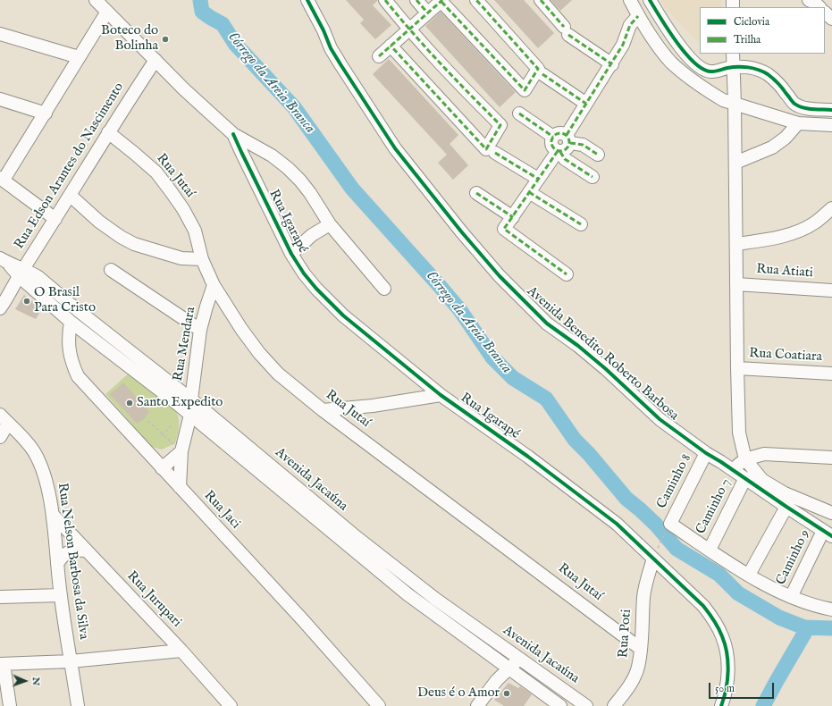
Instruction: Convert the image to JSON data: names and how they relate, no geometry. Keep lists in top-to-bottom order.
{
  "streets": {
    "street": [
      "Rua Edson Arantes do Nascimento",
      "Rua Jutaí",
      "Rua Igarapé",
      "Rua Atiati",
      "Rua Mendara",
      "Avenida Benedito Roberto Barbosa",
      "Rua Coatiara",
      "Avenida Jacaúna",
      "Caminho 8",
      "Caminho 7",
      "Rua Jaci",
      "Caminho 9",
      "Rua Nelson Barbosa da Silva",
      "Rua Jurupari",
      "Rua Poti"
    ]
  },
  "crossings": [
    ["Rua Edson Arantes do Nascimento", "Rua Jutaí"],
    ["Rua Edson Arantes do Nascimento", "Rua Igarapé"],
    ["Rua Edson Arantes do Nascimento", "Avenida Jacaúna"],
    ["Rua Jutaí", "Rua Mendara"],
    ["Rua Jutaí", "Rua Poti"],
    ["Rua Igarapé", "Rua Poti"],
    ["Rua Mendara", "Avenida Jacaúna"],
    ["Rua Mendara", "Rua Jaci"],
    ["Avenida Benedito Roberto Barbosa", "Caminho 8"],
    ["Avenida Benedito Roberto Barbosa", "Caminho 7"],
    ["Avenida Benedito Roberto Barbosa", "Caminho 9"],
    ["Avenida Jacaúna", "Rua Jaci"],
    ["Rua Nelson Barbosa da Silva", "Rua Jurupari"]
  ],
  "water": ["Córrego da Areia Branca"],
  "places": [
    "Boteco do Bolinha",
    "O Brasil Para Cristo",
    "Santo Expedito",
    "Deus é o Amor"
  ],
  "legend": ["Ciclovia", "Trilha"],
  "scale_bar": "50 m",
  "north": "right"
}
